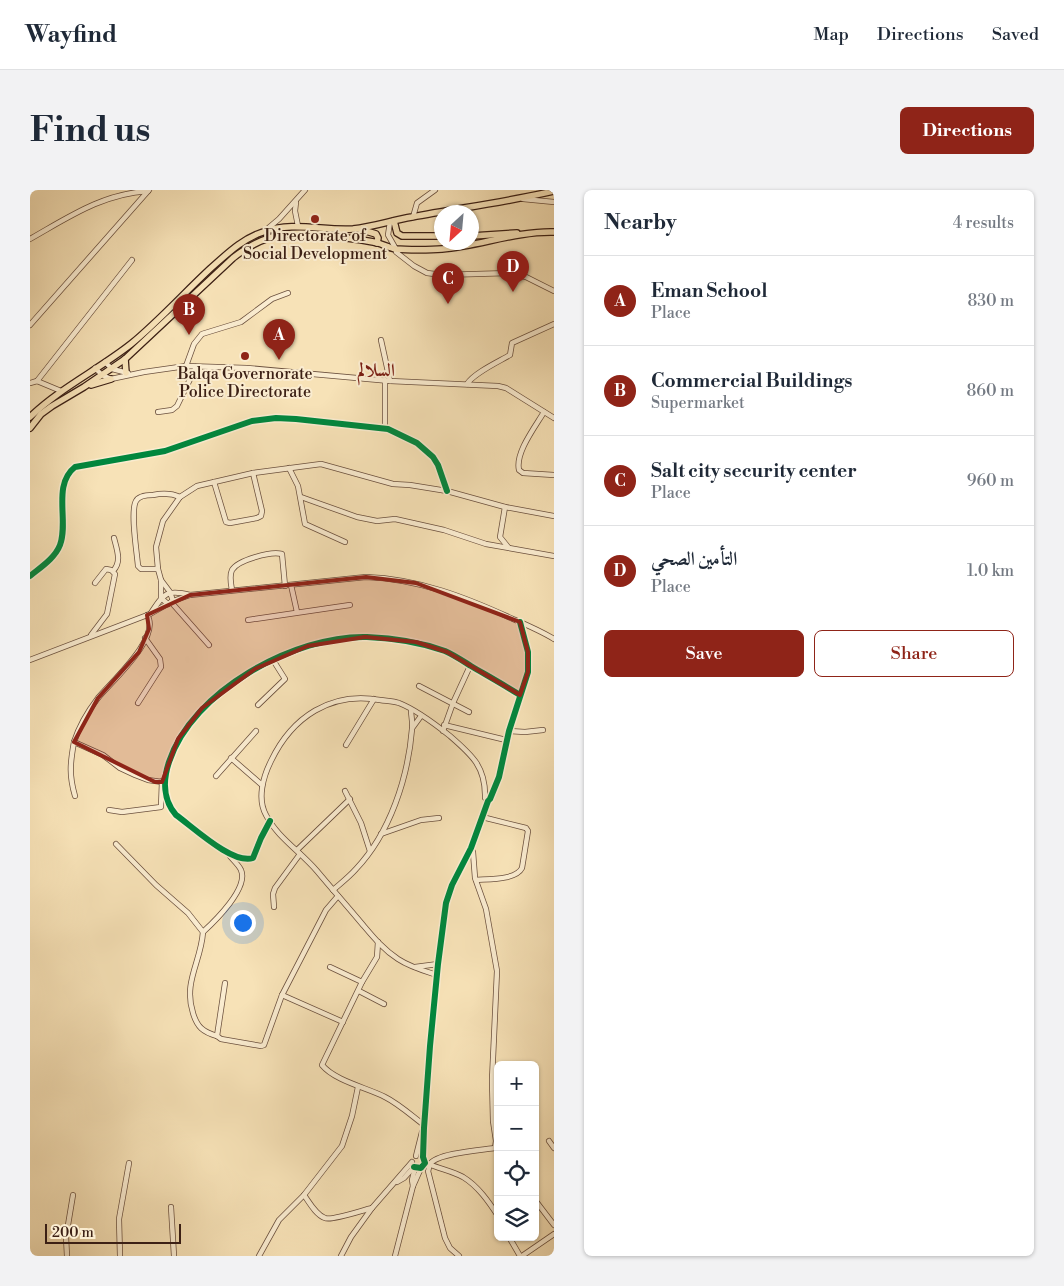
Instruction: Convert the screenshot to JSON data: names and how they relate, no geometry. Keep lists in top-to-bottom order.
{
  "districts": ["السلالم"],
  "places": ["Directorate of Social Development", "Balqa Governorate Police Directorate"],
  "scale_bar": "200 m",
  "north": "bottom left",
  "page": {
    "header": "Wayfind",
    "nav": ["Map", "Directions", "Saved"],
    "buttons": [
      "Directions",
      ["Save", "Share"]
    ],
    "title": "Find us",
    "heading": ["Nearby", "4 results"],
    "pins": [
      "D",
      "C",
      "B",
      "A"
    ],
    "list": [
      {
        "mark": "A",
        "name": "Eman School",
        "note": "Place",
        "value": "830 m"
      },
      {
        "mark": "B",
        "name": "Commercial Buildings",
        "note": "Supermarket",
        "value": "860 m"
      },
      {
        "mark": "C",
        "name": "Salt city security center",
        "note": "Place",
        "value": "960 m"
      },
      {
        "mark": "D",
        "name": "التأمين الصحي",
        "note": "Place",
        "value": "1.0 km"
      }
    ],
    "map_buttons": ["+", "−"],
    "scale": "200 m"
  }
}
